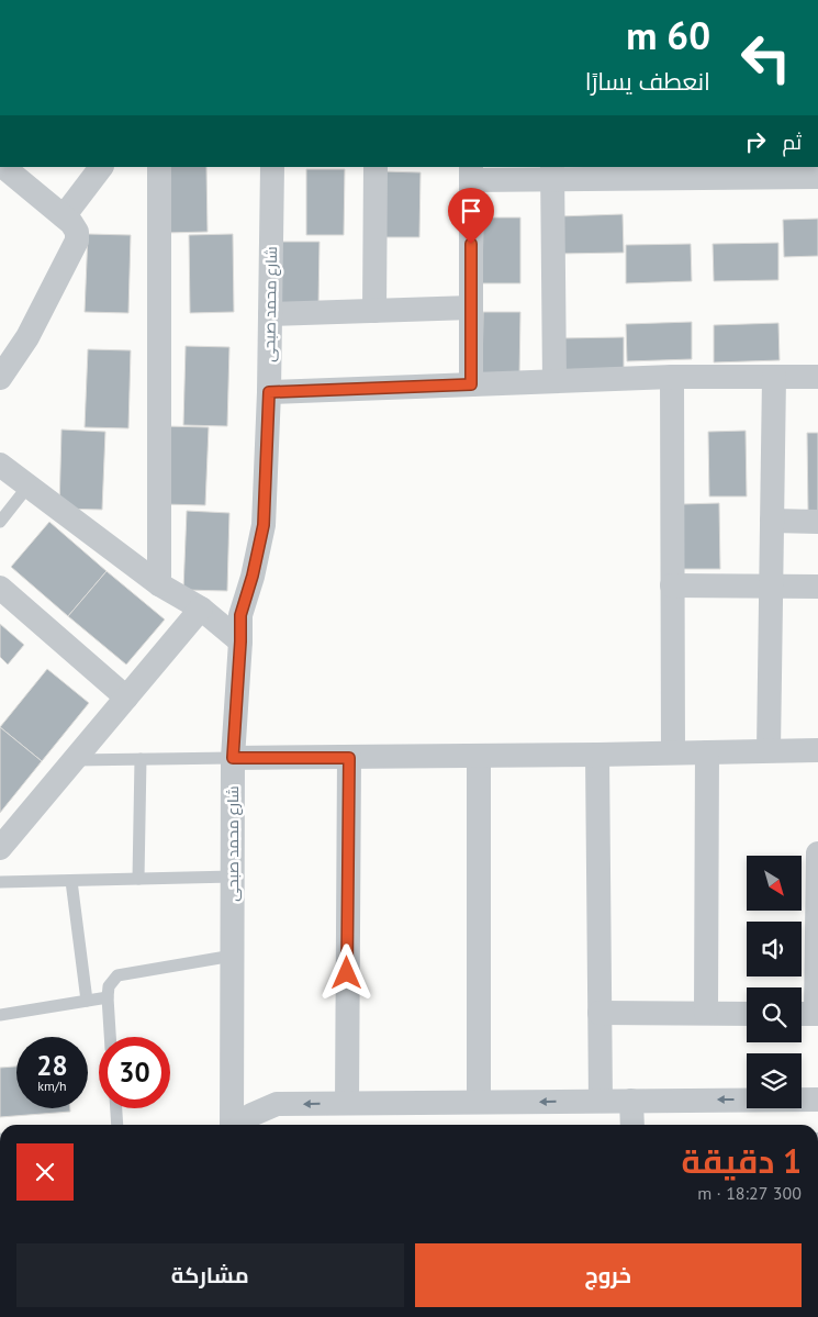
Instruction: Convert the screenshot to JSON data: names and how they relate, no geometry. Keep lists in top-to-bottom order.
{
  "streets": {
    "street": ["شارع محمد صبحى"]
  },
  "north": "bottom right",
  "page": {
    "turn": ["60 m", "انعطف يسارًا"],
    "then": "ثم",
    "speed": "28 km/h",
    "limit": "30",
    "heading": ["1 دقيقة", "300 m · 18:27"],
    "buttons": ["خروج", "مشاركة"]
  }
}
